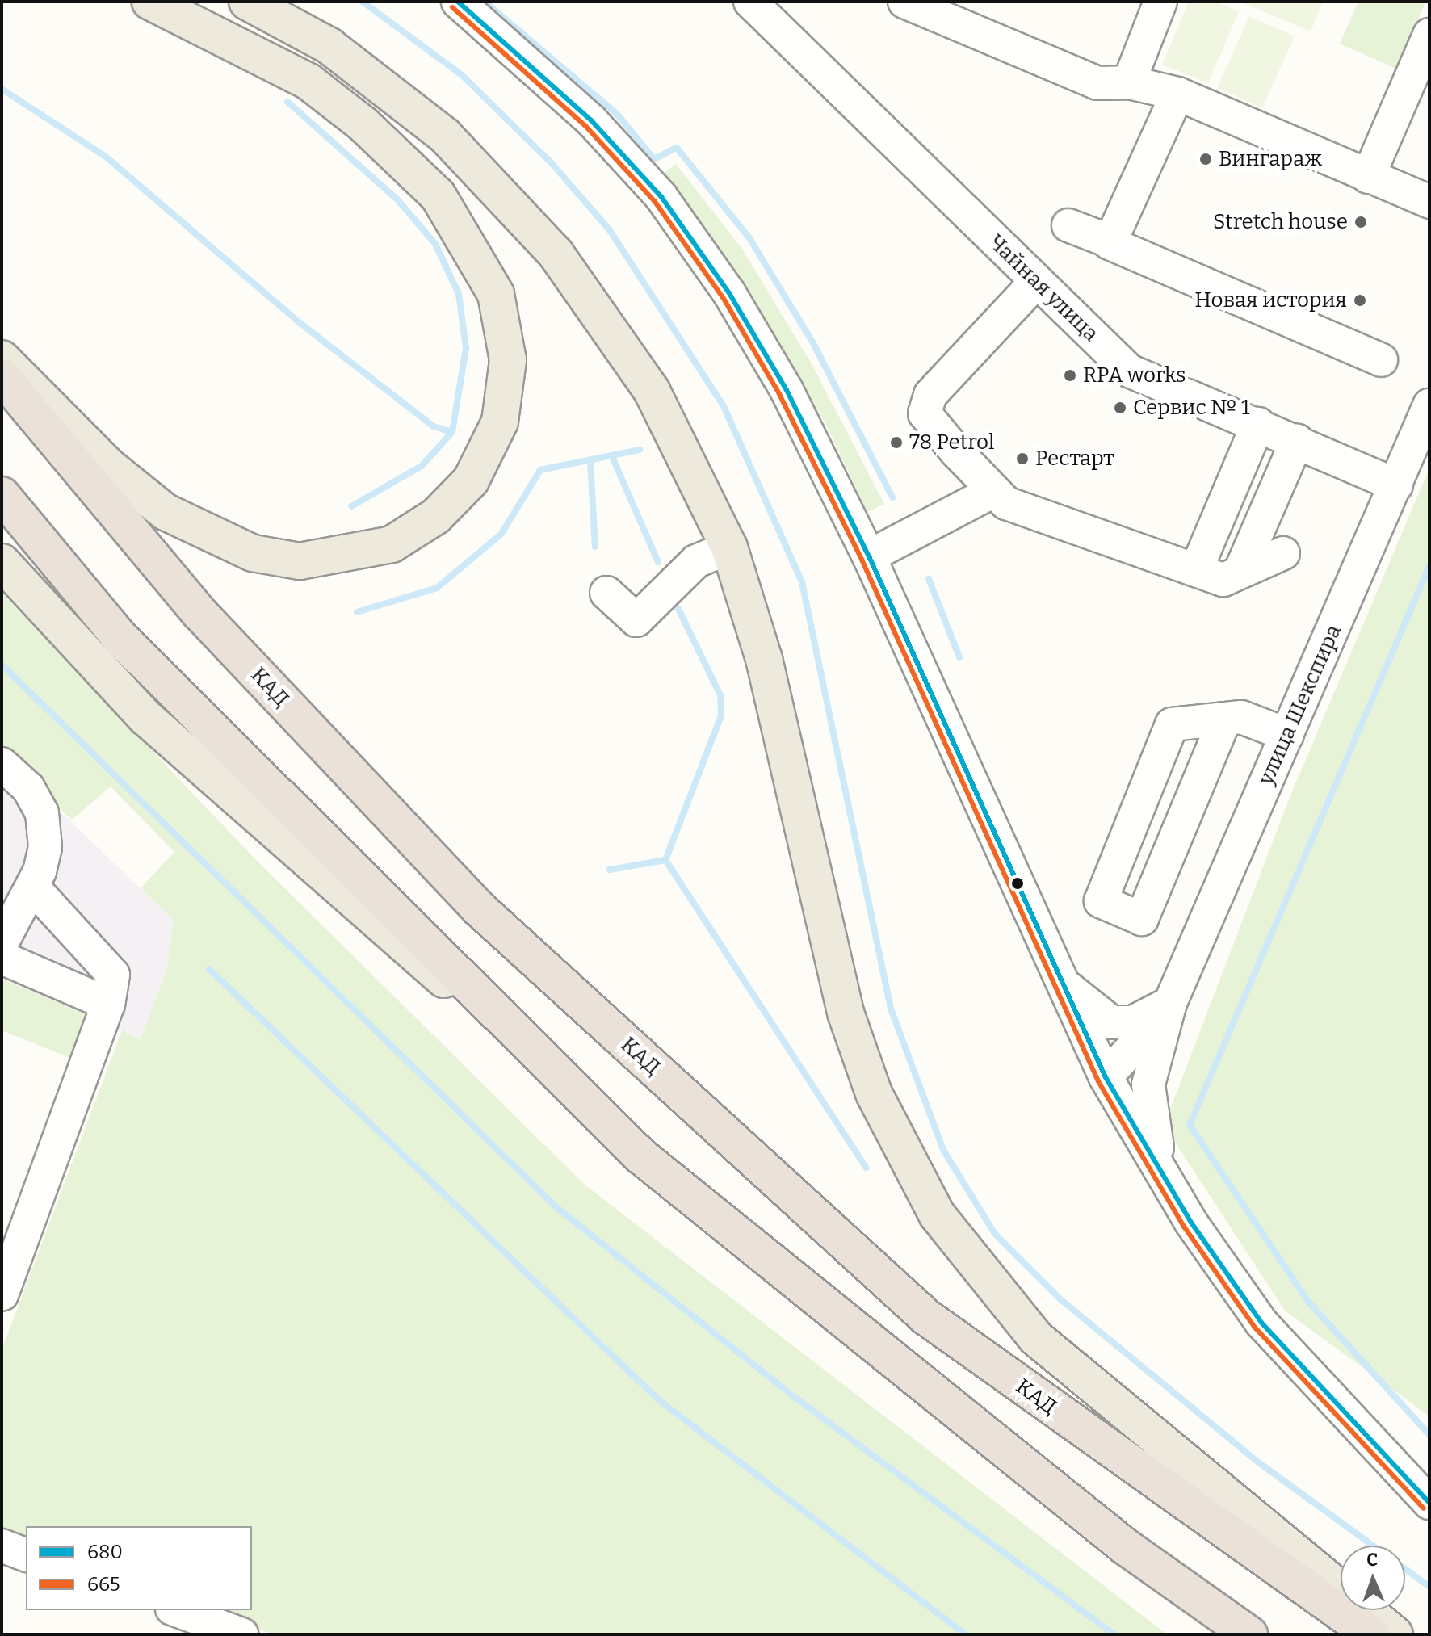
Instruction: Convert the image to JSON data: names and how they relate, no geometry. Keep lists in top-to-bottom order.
{
  "streets": {
    "highway": ["КАД"],
    "street": ["Чайная улица", "улица Шекспира"]
  },
  "crossings": [
    ["Чайная улица", "улица Шекспира"]
  ],
  "places": [
    "Вингараж",
    "Stretch house",
    "Новая история",
    "RPA works",
    "Сервис № 1",
    "78 Petrol",
    "Рестарт"
  ],
  "lines": ["transit line 680", "transit line 665"],
  "legend": ["680", "665"],
  "north": "top"
}
